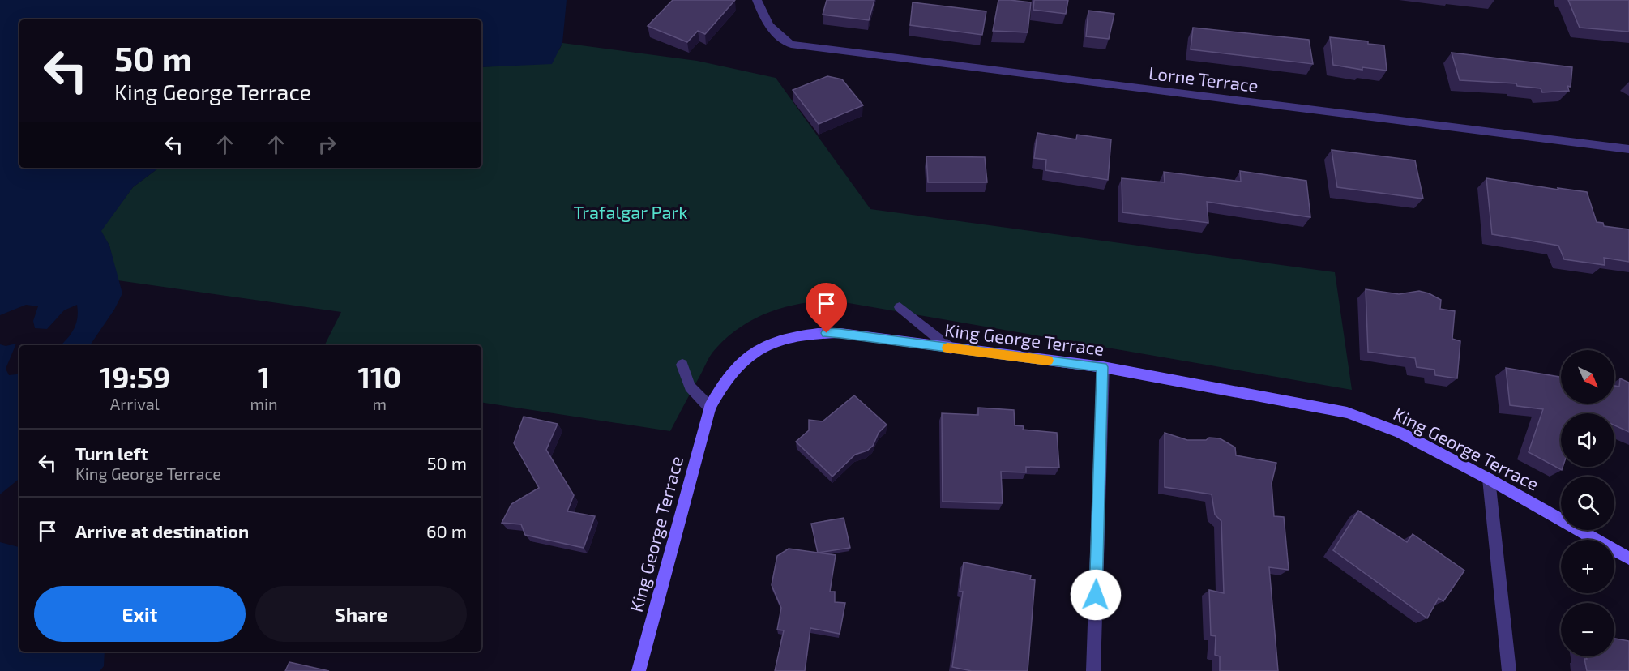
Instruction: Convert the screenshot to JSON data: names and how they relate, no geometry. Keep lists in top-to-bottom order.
{
  "streets": {
    "main road": ["King George Terrace"],
    "street": ["Lorne Terrace"]
  },
  "parks": ["Trafalgar Park"],
  "north": "bottom right",
  "page": {
    "turn": ["50 m", "King George Terrace"],
    "eta": [
      "19:59",
      "Arrival",
      "1",
      "min",
      "110",
      "m"
    ],
    "map_buttons": ["+", "−"],
    "list": [
      {
        "name": "Turn left",
        "note": "King George Terrace",
        "value": "50 m"
      },
      {
        "name": "Arrive at destination",
        "value": "60 m"
      }
    ],
    "buttons": ["Exit", "Share"]
  }
}
